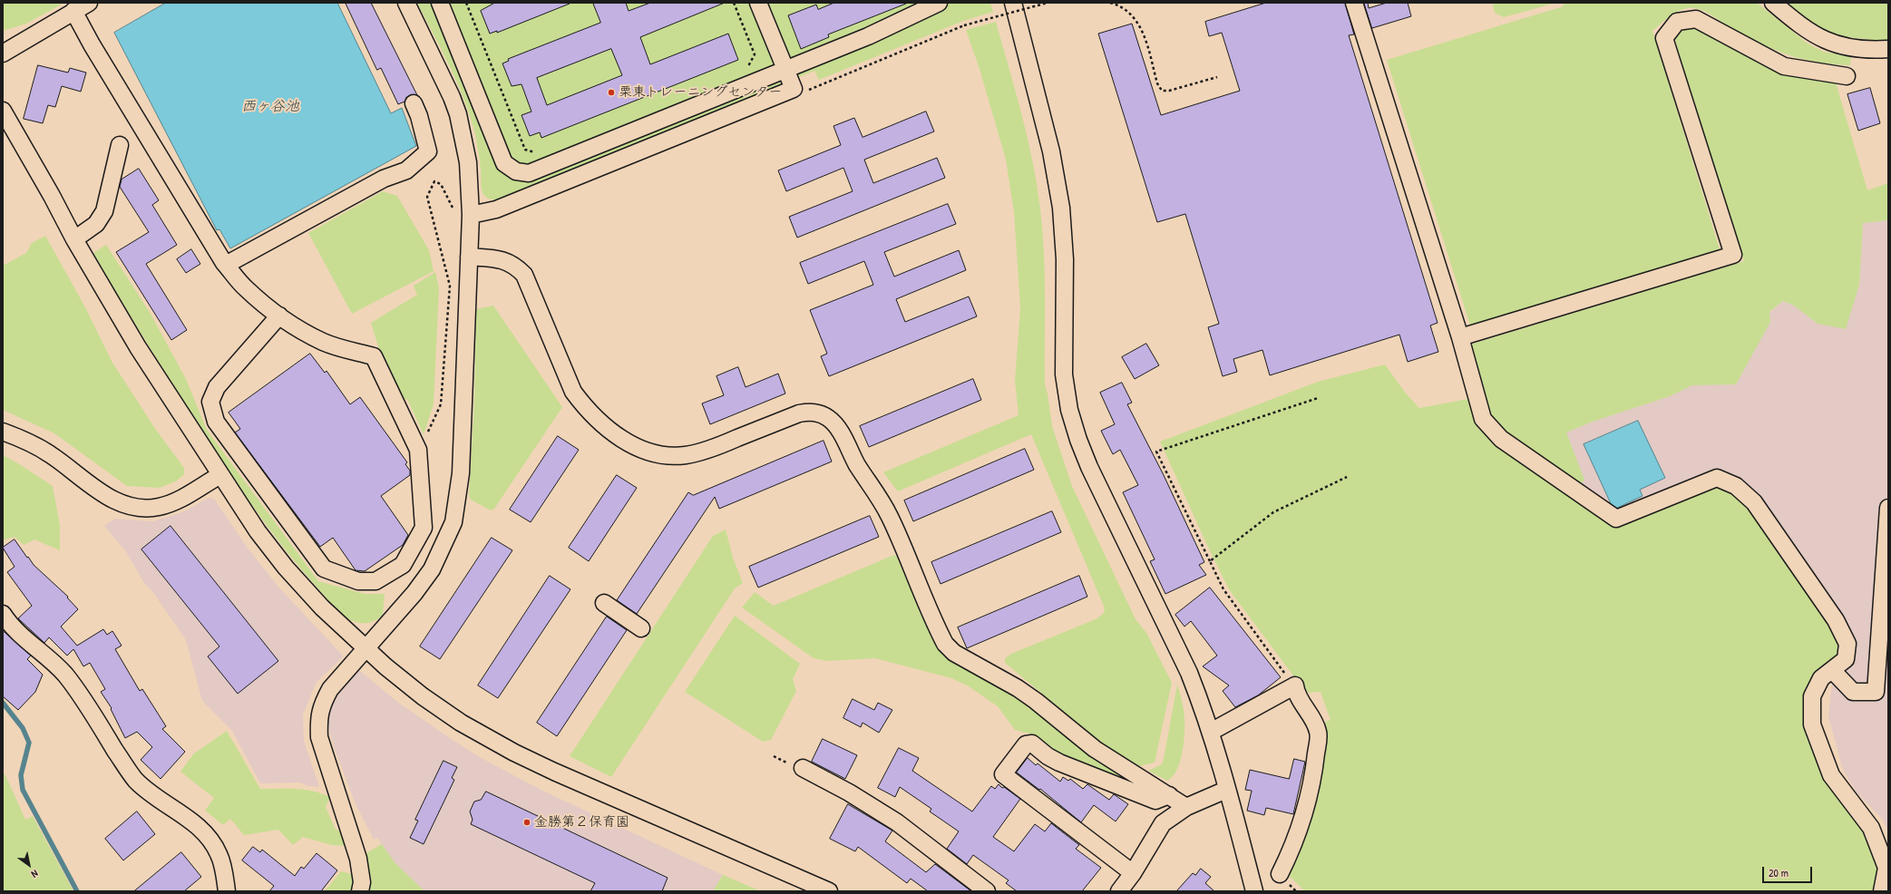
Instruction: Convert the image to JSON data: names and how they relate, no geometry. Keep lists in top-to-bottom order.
{
  "water": ["西ヶ谷池"],
  "places": ["栗東トレーニングセンター", "金勝第２保育園"],
  "scale_bar": "20 m",
  "north": "bottom right"
}
